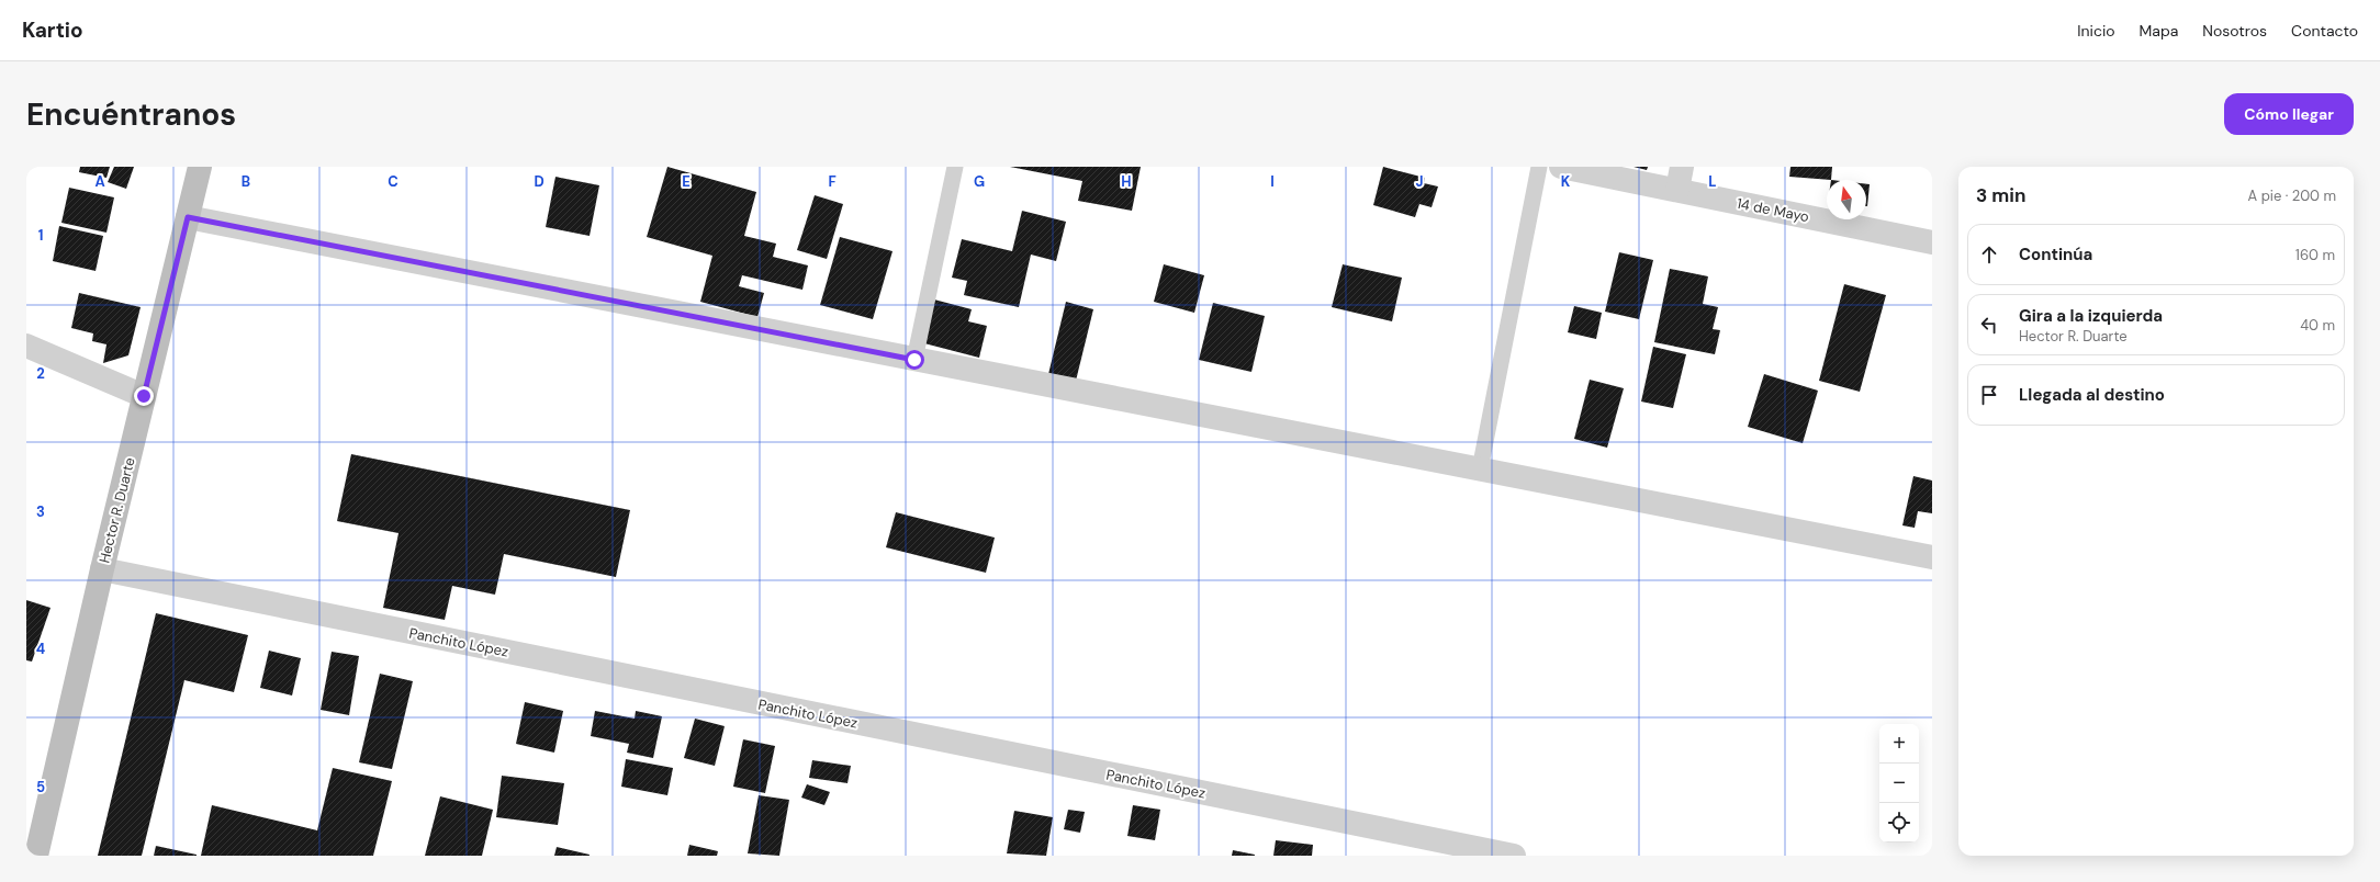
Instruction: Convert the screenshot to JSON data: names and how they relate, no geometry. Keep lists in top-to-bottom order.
{
  "streets": {
    "street": ["14 de Mayo", "Hector R. Duarte", "Panchito López"]
  },
  "crossings": [
    ["Hector R. Duarte", "Panchito López"]
  ],
  "north": "top",
  "page": {
    "header": "Kartio",
    "nav": [
      "Inicio",
      "Mapa",
      "Nosotros",
      "Contacto"
    ],
    "buttons": "Cómo llegar",
    "title": "Encuéntranos",
    "heading": ["3 min", "A pie · 200 m"],
    "list": [
      ["Continúa", "160 m"],
      ["Gira a la izquierda", "Hector R. Duarte", "40 m"],
      "Llegada al destino"
    ],
    "map_buttons": ["+", "−"]
  },
  "grid": {
    "columns": [
      "A",
      "B",
      "C",
      "D",
      "E",
      "F",
      "G",
      "H",
      "I",
      "J",
      "K",
      "L"
    ],
    "rows": [
      "1",
      "2",
      "3",
      "4",
      "5"
    ]
  }
}
